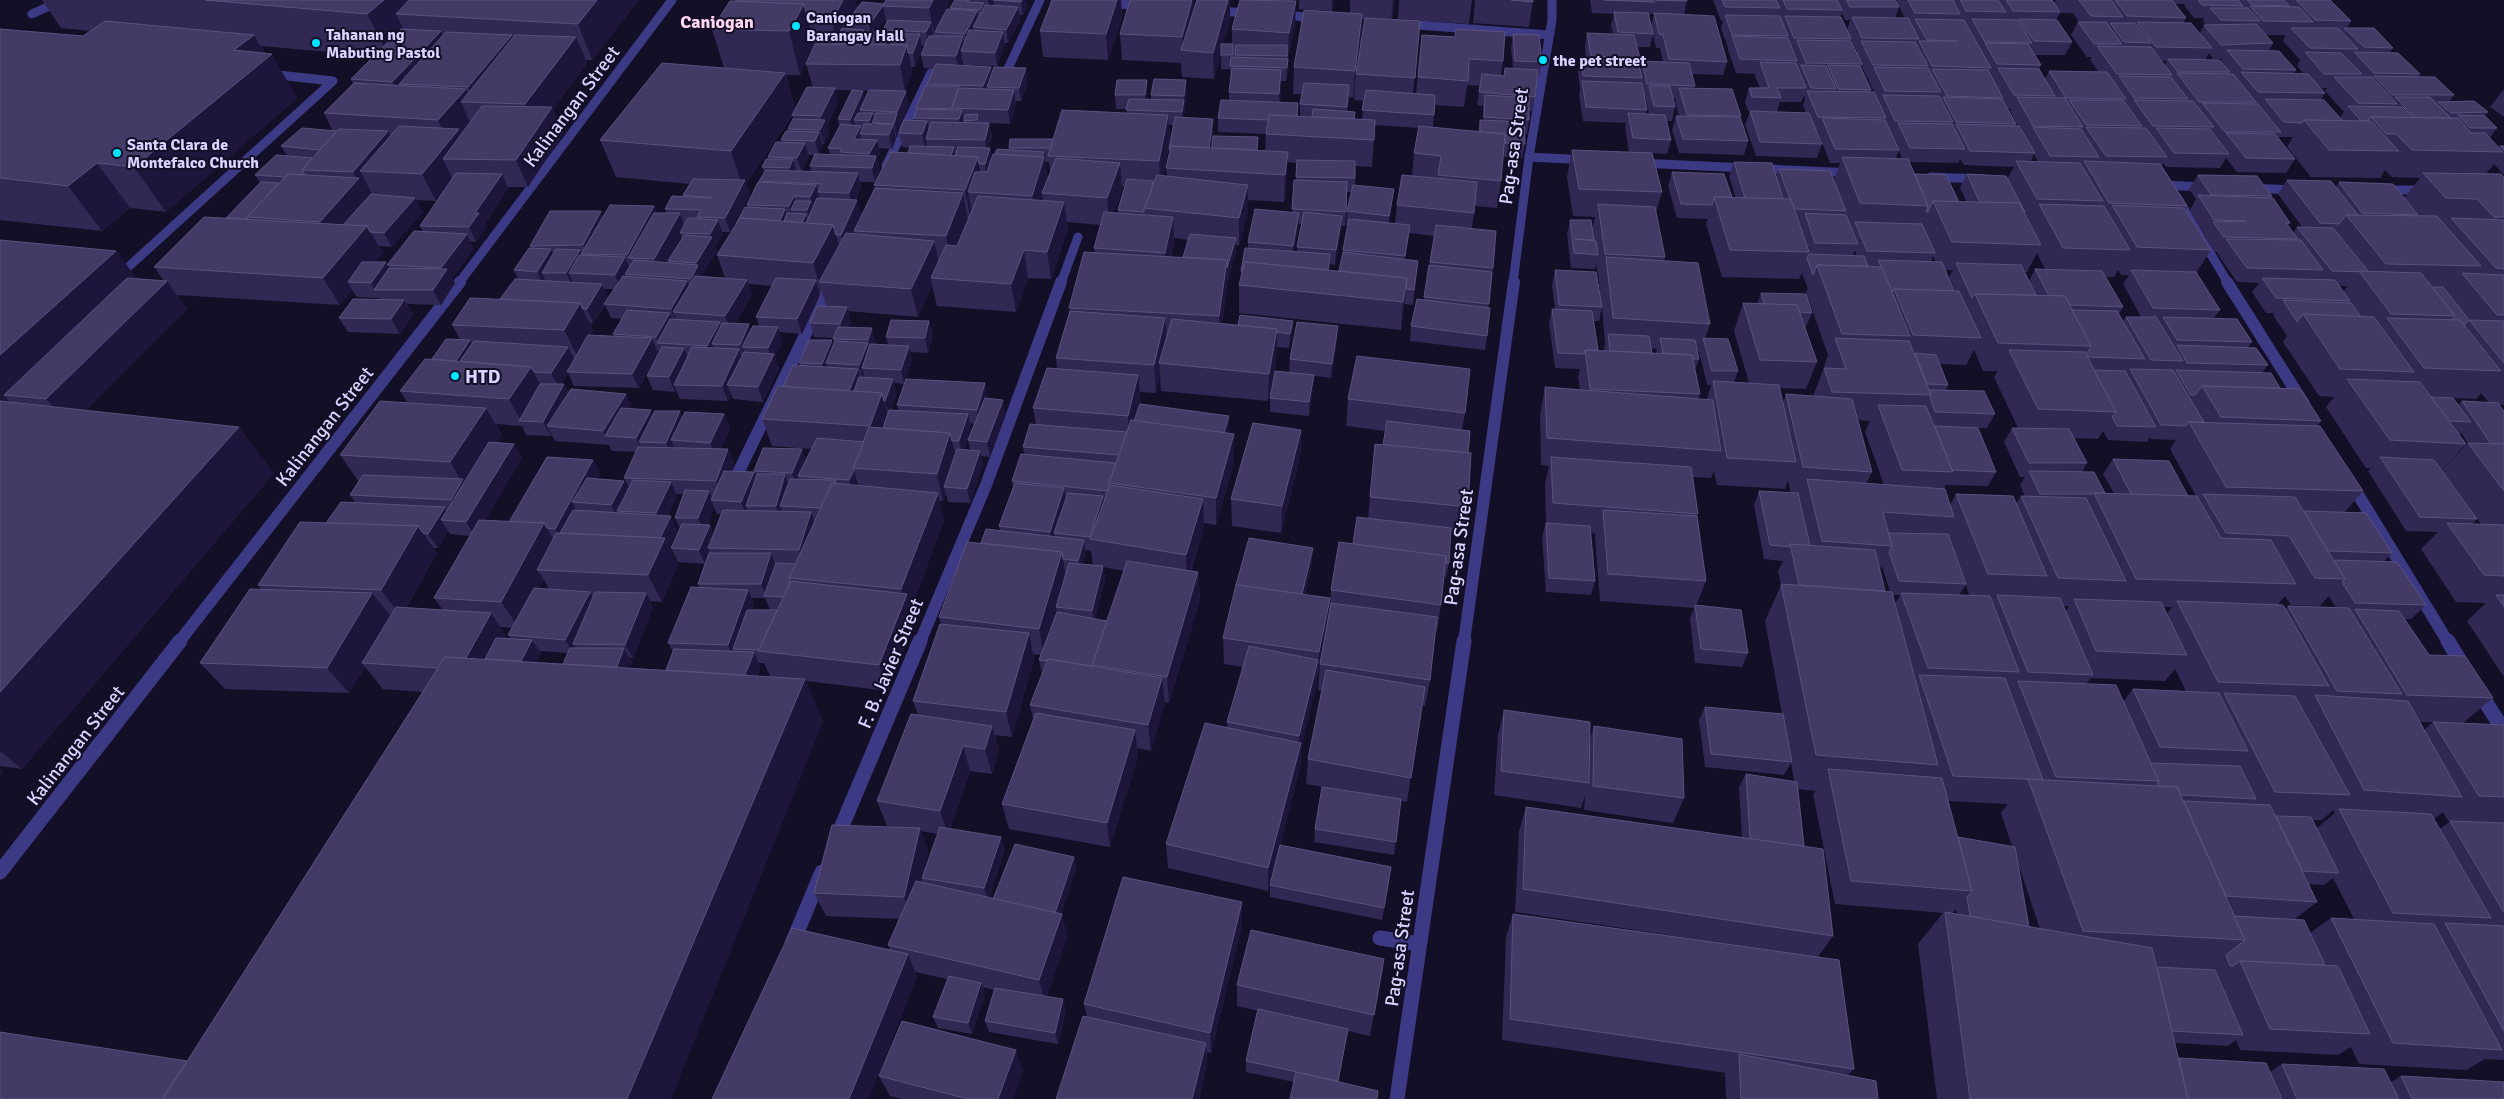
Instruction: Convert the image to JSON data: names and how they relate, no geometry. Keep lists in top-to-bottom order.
{
  "streets": {
    "street": ["Kalinangan Street", "Pag-asa Street", "F. B. Javier Street"]
  },
  "districts": ["Caniogan"],
  "places": [
    "Caniogan Barangay Hall",
    "Tahanan ng Mabuting Pastol",
    "the pet street",
    "Santa Clara de Montefalco Church",
    "HTD"
  ]
}
